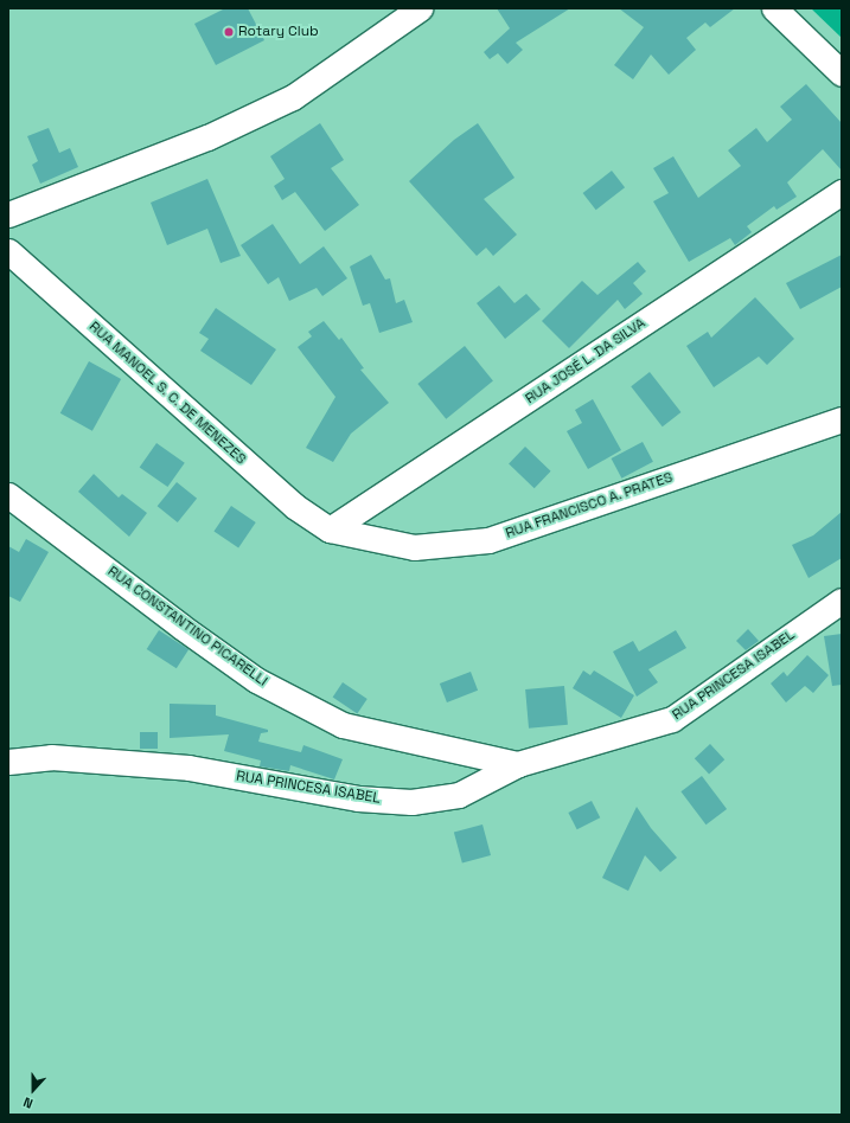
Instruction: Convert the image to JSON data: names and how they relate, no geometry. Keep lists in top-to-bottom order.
{
  "streets": {
    "street": [
      "RUA JOSÉ L. DA SILVA",
      "RUA MANOEL S. C. DE MENEZES",
      "RUA FRANCISCO A. PRATES",
      "RUA CONSTANTINO PICARELLI",
      "RUA PRINCESA ISABEL"
    ]
  },
  "crossings": [
    ["RUA JOSÉ L. DA SILVA", "RUA MANOEL S. C. DE MENEZES"],
    ["RUA JOSÉ L. DA SILVA", "RUA FRANCISCO A. PRATES"],
    ["RUA MANOEL S. C. DE MENEZES", "RUA FRANCISCO A. PRATES"],
    ["RUA CONSTANTINO PICARELLI", "RUA PRINCESA ISABEL"]
  ],
  "places": ["Rotary Club"],
  "north": "bottom"
}
